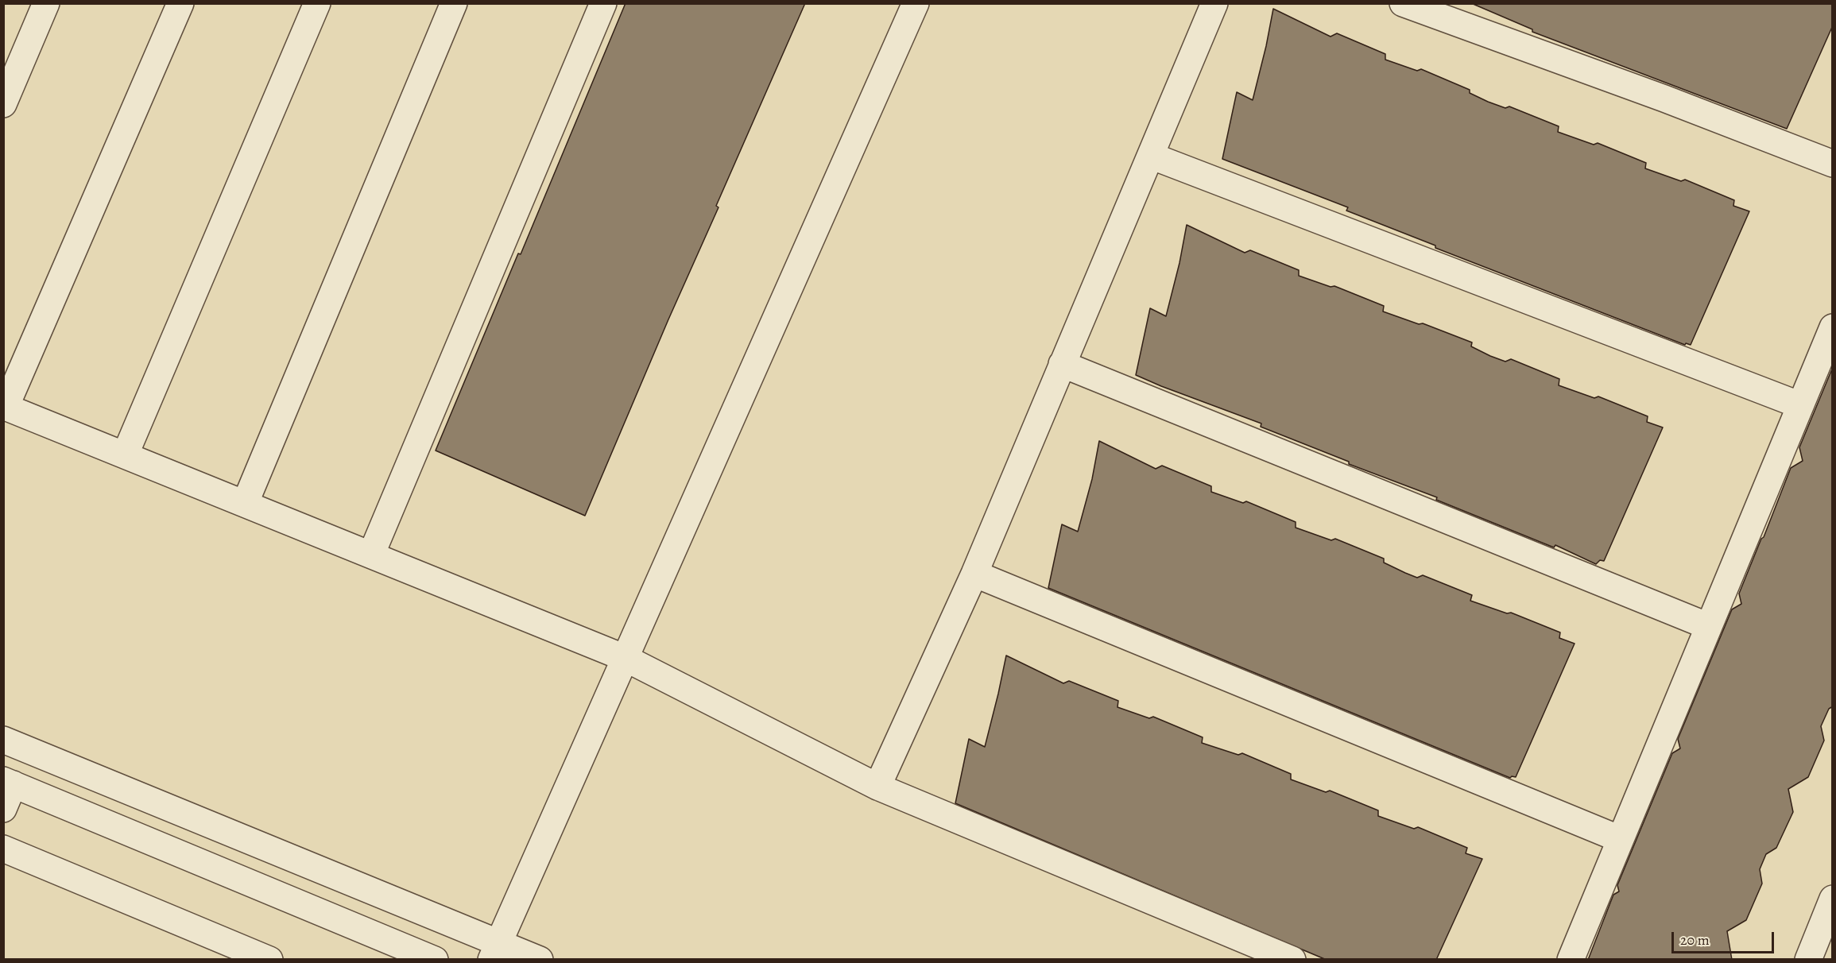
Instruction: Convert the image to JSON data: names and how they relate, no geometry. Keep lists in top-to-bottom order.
{
  "scale_bar": "20 m"
}
